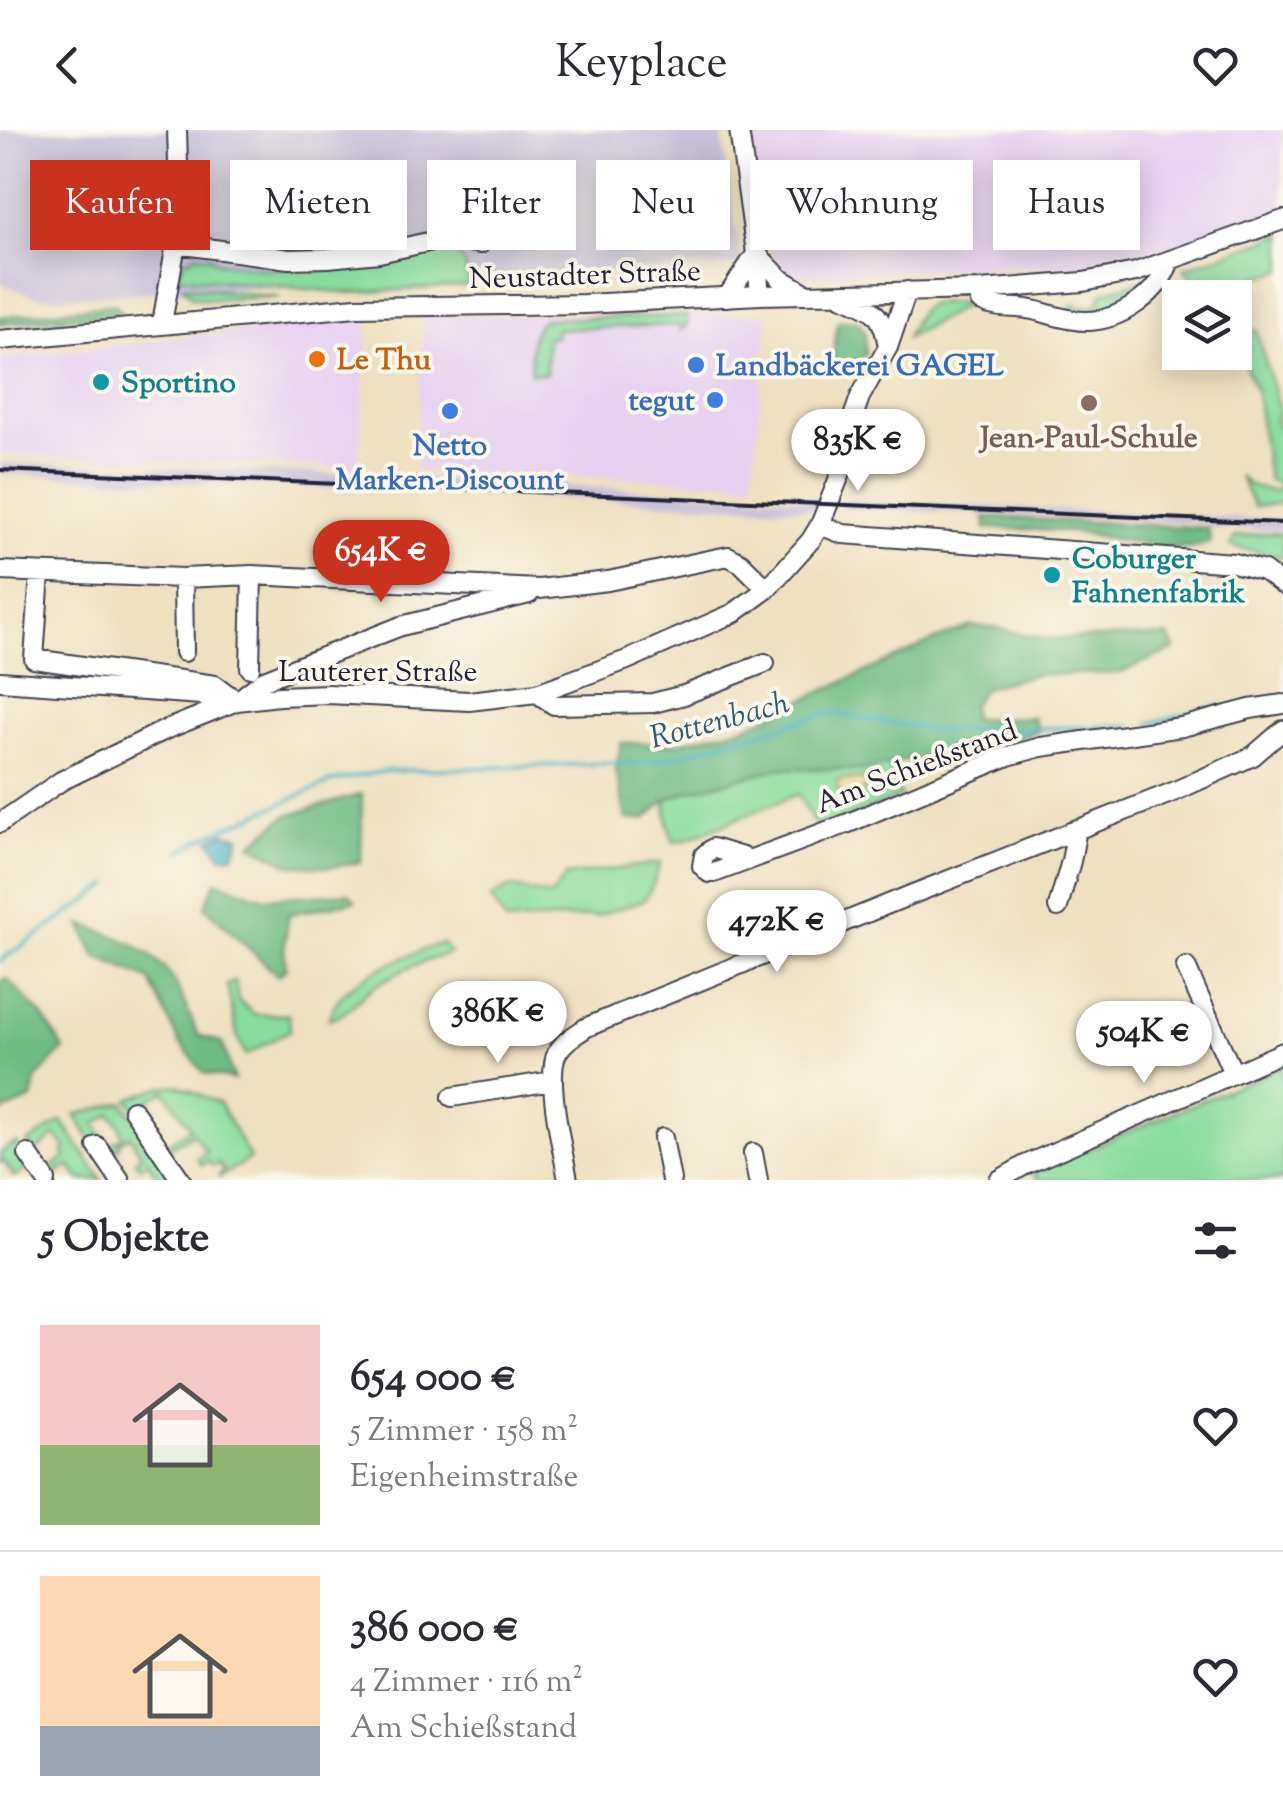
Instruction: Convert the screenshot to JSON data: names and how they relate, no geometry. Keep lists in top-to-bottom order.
{
  "streets": {
    "street": ["Neustadter Straße", "Lauterer Straße", "Am Schießstand"]
  },
  "crossings": [
    ["Neustadter Straße", "Lauterer Straße"]
  ],
  "water": ["Rottenbach"],
  "places": [
    "Le Thu",
    "Landbäckerei GAGEL",
    "Sportino",
    "tegut",
    "Jean-Paul-Schule",
    "Netto Marken-Discount",
    "Coburger Fahnenfabrik"
  ],
  "page": {
    "header": "Keyplace",
    "chip": [
      "Kaufen",
      "Mieten",
      "Filter",
      "Neu",
      "Wohnung",
      "Haus"
    ],
    "price": [
      "835K €",
      "654K €",
      "472K €",
      "386K €",
      "504K €"
    ],
    "heading": "5 Objekte",
    "list": [
      {
        "name": "654 000 €",
        "note": "5 Zimmer · 158 m² · Eigenheimstraße"
      },
      {
        "name": "386 000 €",
        "note": "4 Zimmer · 116 m² · Am Schießstand"
      }
    ]
  }
}
